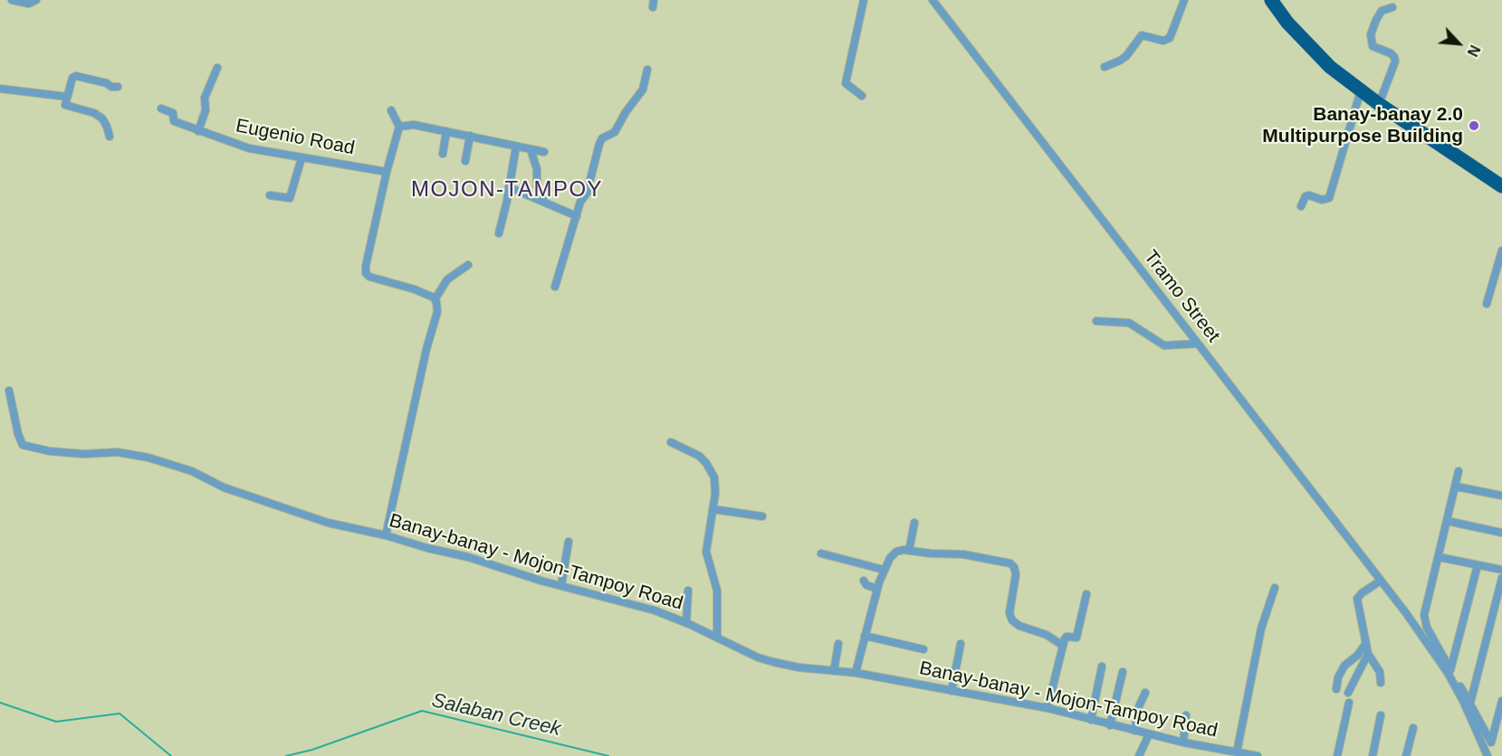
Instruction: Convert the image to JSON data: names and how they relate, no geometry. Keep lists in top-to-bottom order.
{
  "streets": {
    "street": ["Eugenio Road", "Tramo Street", "Banay-banay - Mojon-Tampoy Road"]
  },
  "districts": ["MOJON-TAMPOY"],
  "water": ["Salaban Creek"],
  "places": ["Banay-banay 2.0 Multipurpose Building"],
  "north": "bottom right"
}
